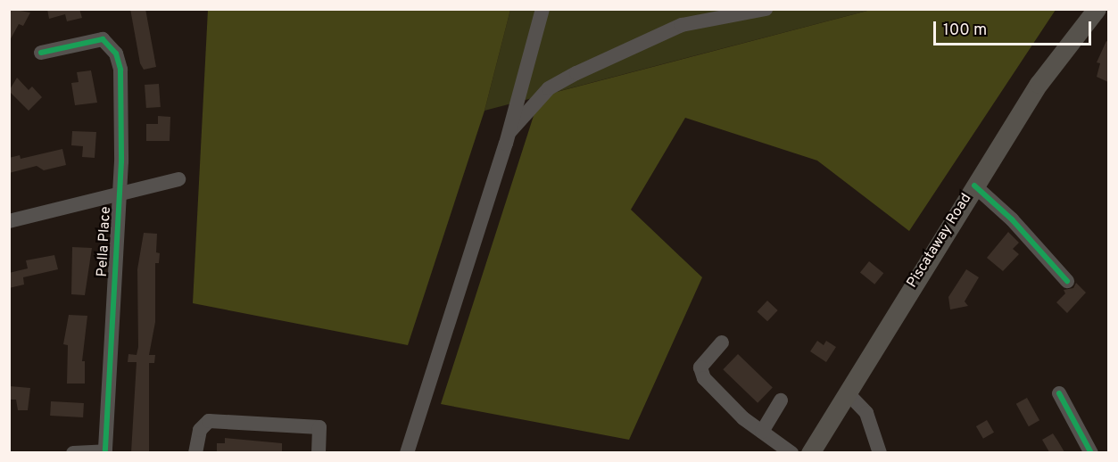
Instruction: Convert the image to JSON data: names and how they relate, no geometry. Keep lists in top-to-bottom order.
{
  "streets": {
    "main road": ["Piscataway Road"],
    "street": ["Pella Place"]
  },
  "scale_bar": "100 m"
}
